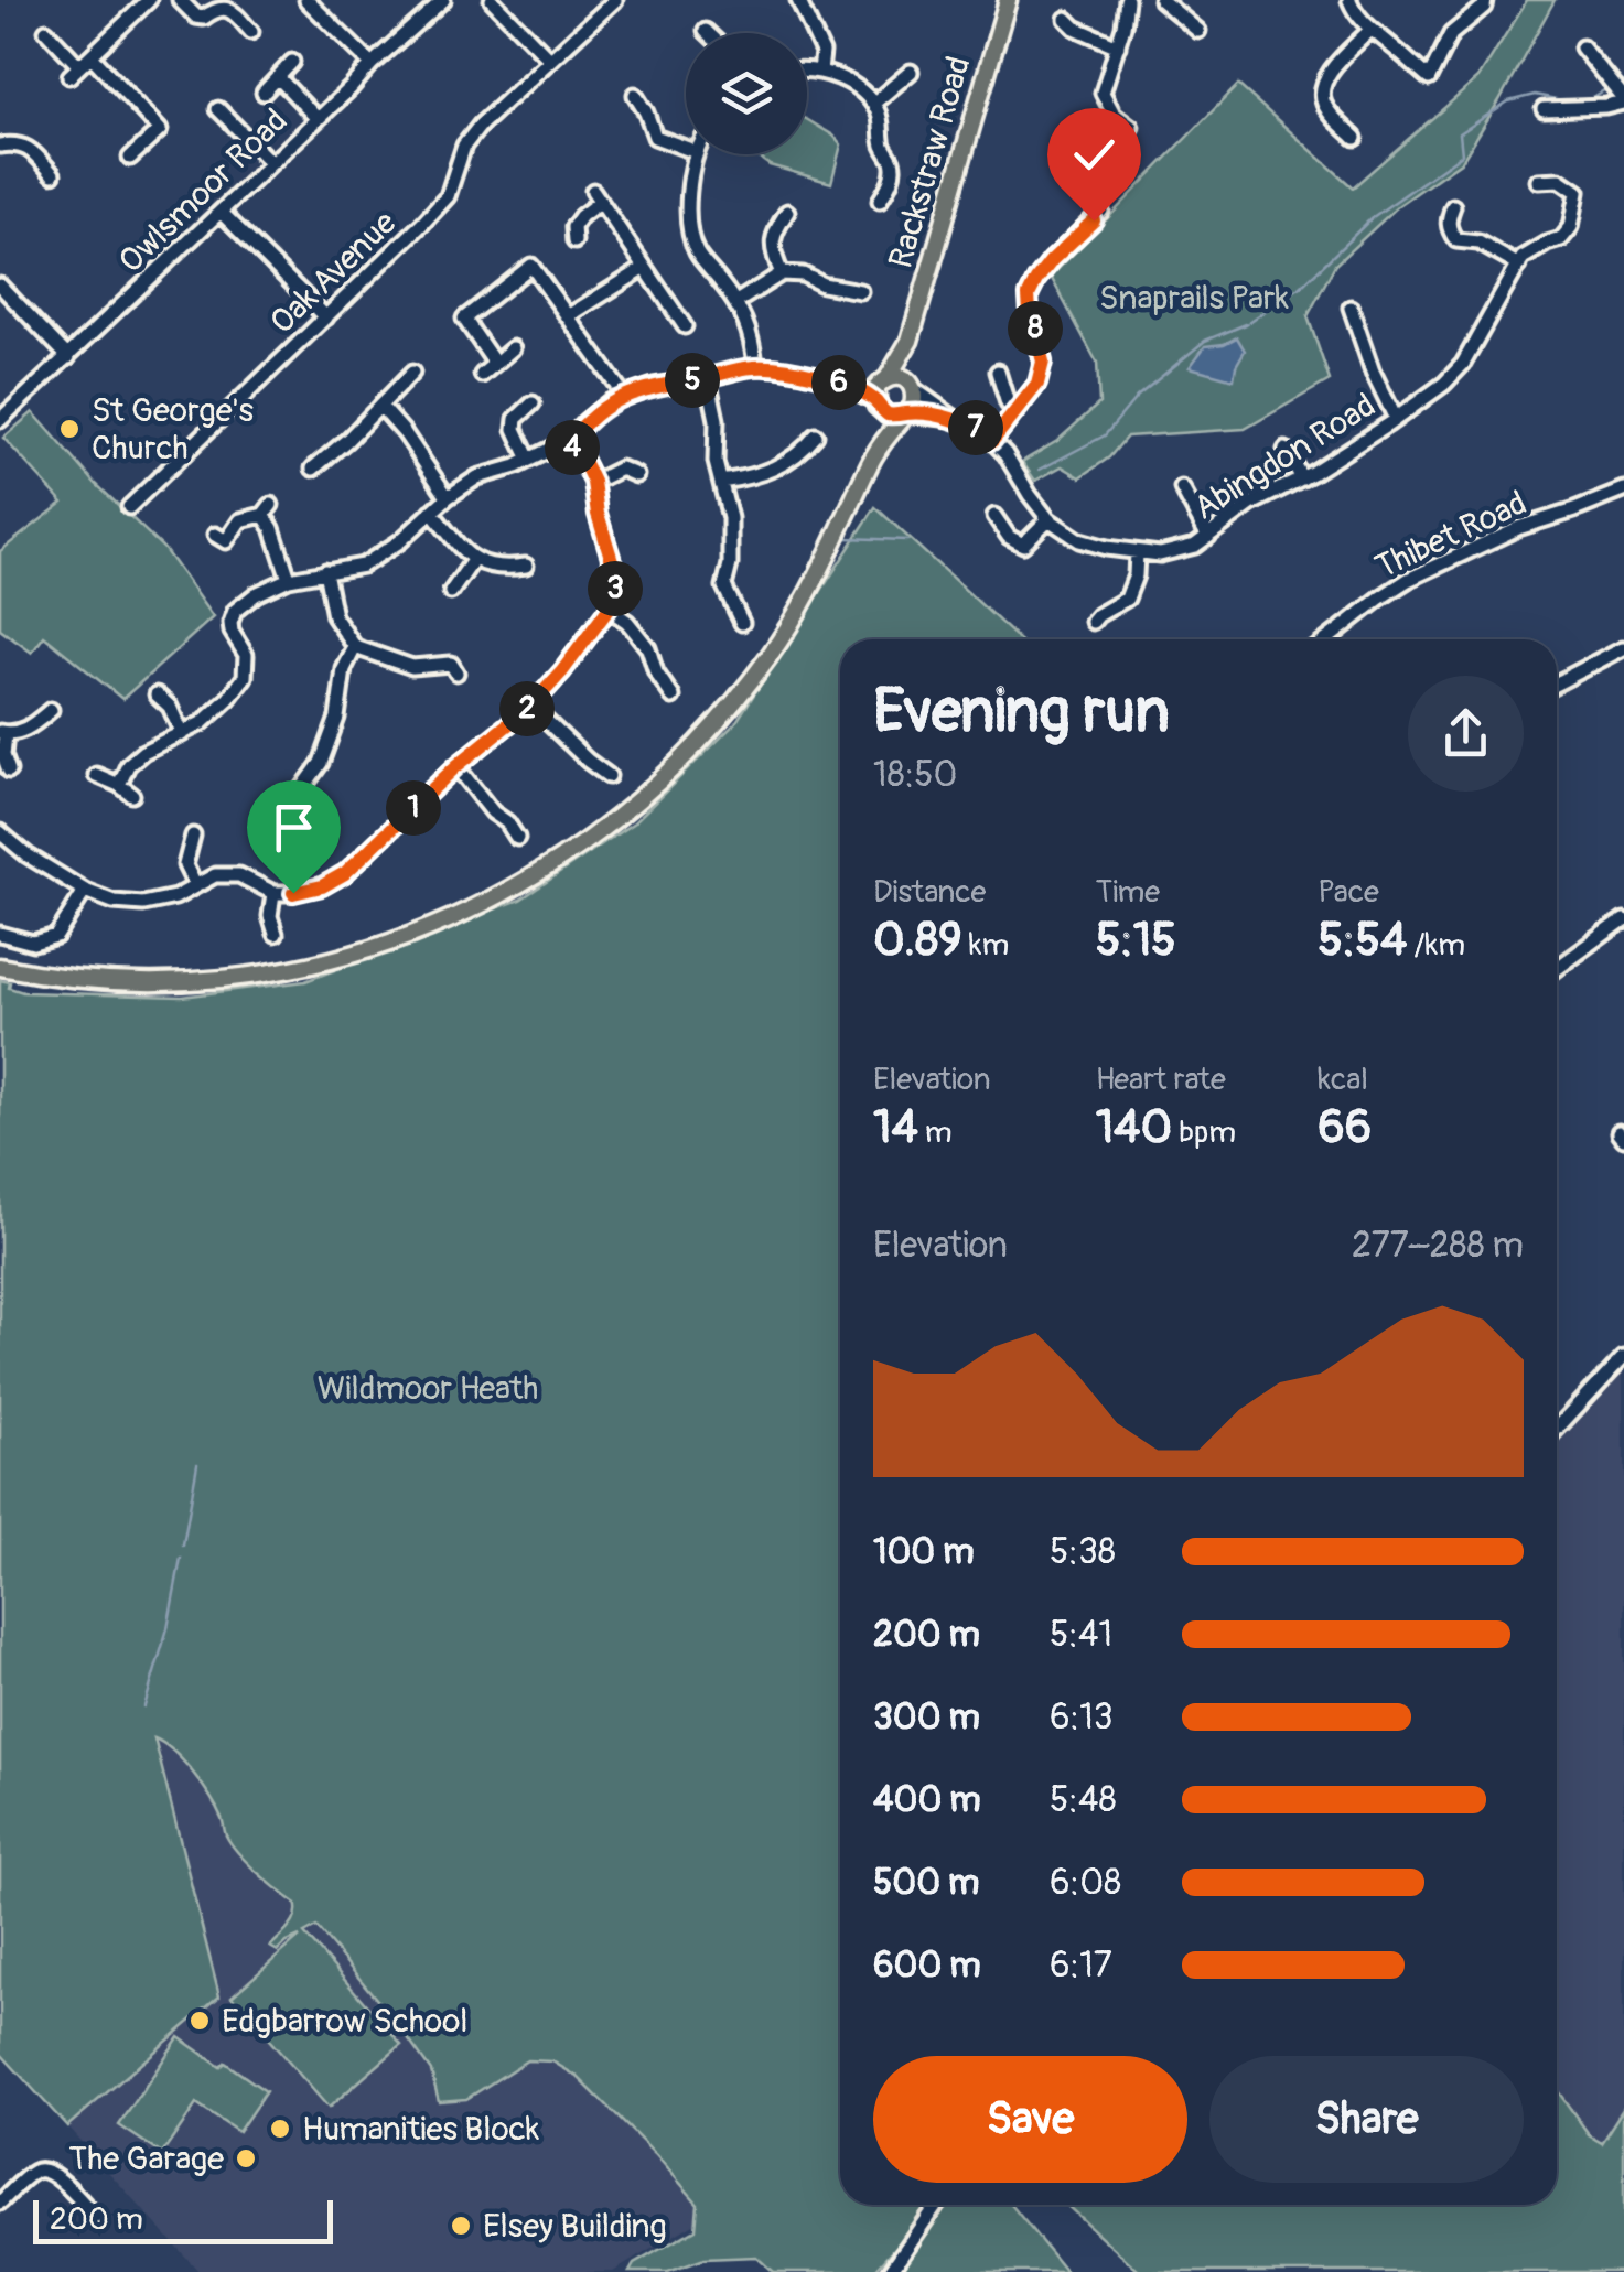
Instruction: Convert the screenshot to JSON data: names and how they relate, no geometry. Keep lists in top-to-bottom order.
{
  "streets": {
    "main road": ["Rackstraw Road"],
    "street": [
      "Owlsmoor Road",
      "Oak Avenue",
      "Abingdon Road",
      "Thibet Road"
    ]
  },
  "parks": ["Snaprails Park", "Wildmoor Heath"],
  "places": [
    "St George's Church",
    "Edgbarrow School",
    "Humanities Block",
    "The Garage",
    "Elsey Building"
  ],
  "scale_bar": "200 m",
  "page": {
    "pins": [
      "8",
      "5",
      "6",
      "7",
      "4",
      "3",
      "2",
      "1"
    ],
    "heading": ["Evening run", "18:50"],
    "stats": [
      ["Distance", "0.89 km"],
      ["Time", "5:15"],
      ["Pace", "5:54 /km"],
      ["Elevation", "14 m"],
      ["Heart rate", "140 bpm"],
      ["kcal", "66"]
    ],
    "chart": ["Elevation", "277–288 m"],
    "list": [
      {
        "name": "100 m",
        "note": "5:38"
      },
      {
        "name": "200 m",
        "note": "5:41"
      },
      {
        "name": "300 m",
        "note": "6:13"
      },
      {
        "name": "400 m",
        "note": "5:48"
      },
      {
        "name": "500 m",
        "note": "6:08"
      },
      {
        "name": "600 m",
        "note": "6:17"
      }
    ],
    "buttons": ["Save", "Share"],
    "scale": "200 m"
  }
}
